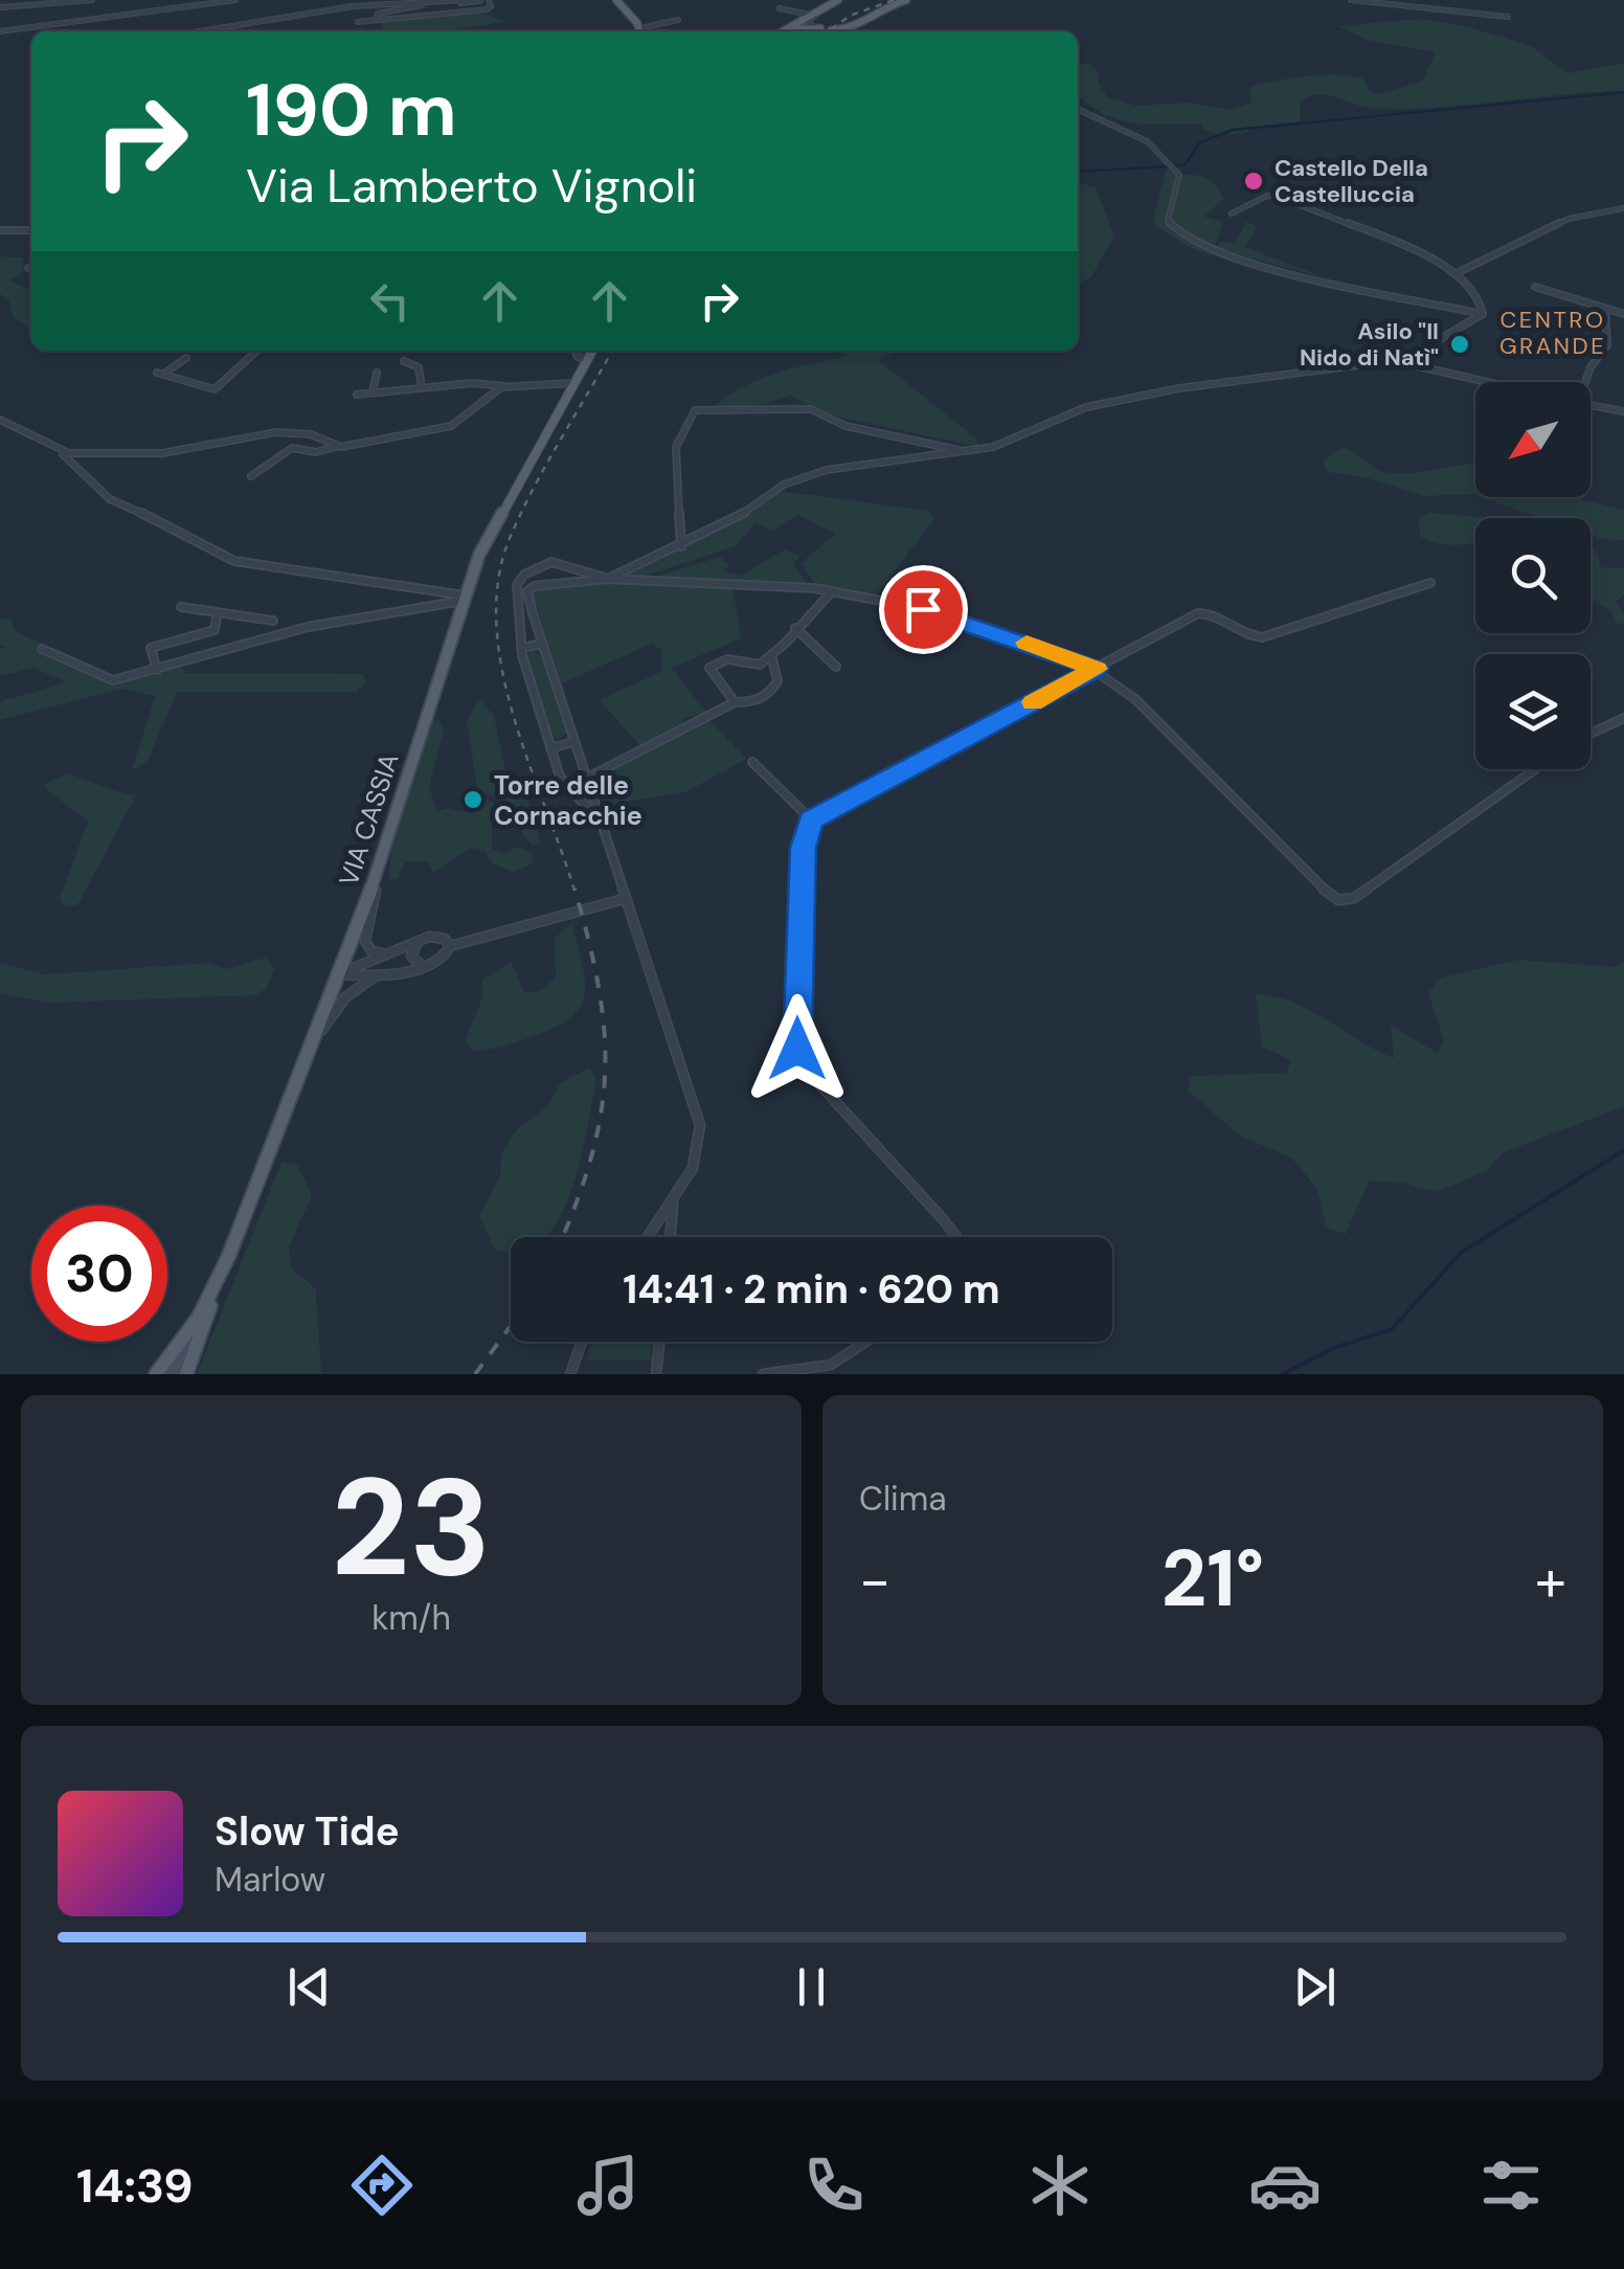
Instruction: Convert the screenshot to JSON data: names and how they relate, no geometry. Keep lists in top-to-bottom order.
{
  "streets": {
    "main road": ["VIA CASSIA"]
  },
  "districts": ["CENTRO GRANDE"],
  "places": ["Castello Della Castelluccia", "Asilo \"Il Nido di Natì\"", "Torre delle Cornacchie"],
  "north": "bottom left",
  "page": {
    "turn": ["190 m", "Via Lamberto Vignoli"],
    "limit": "30",
    "trip": "14:41 · 2 min · 620 m",
    "tile": [
      ["23", "km/h"],
      "Clima"
    ],
    "heat": ["−", "21°", "+"],
    "song": ["Slow Tide", "Marlow"],
    "tabs": "14:39"
  }
}
